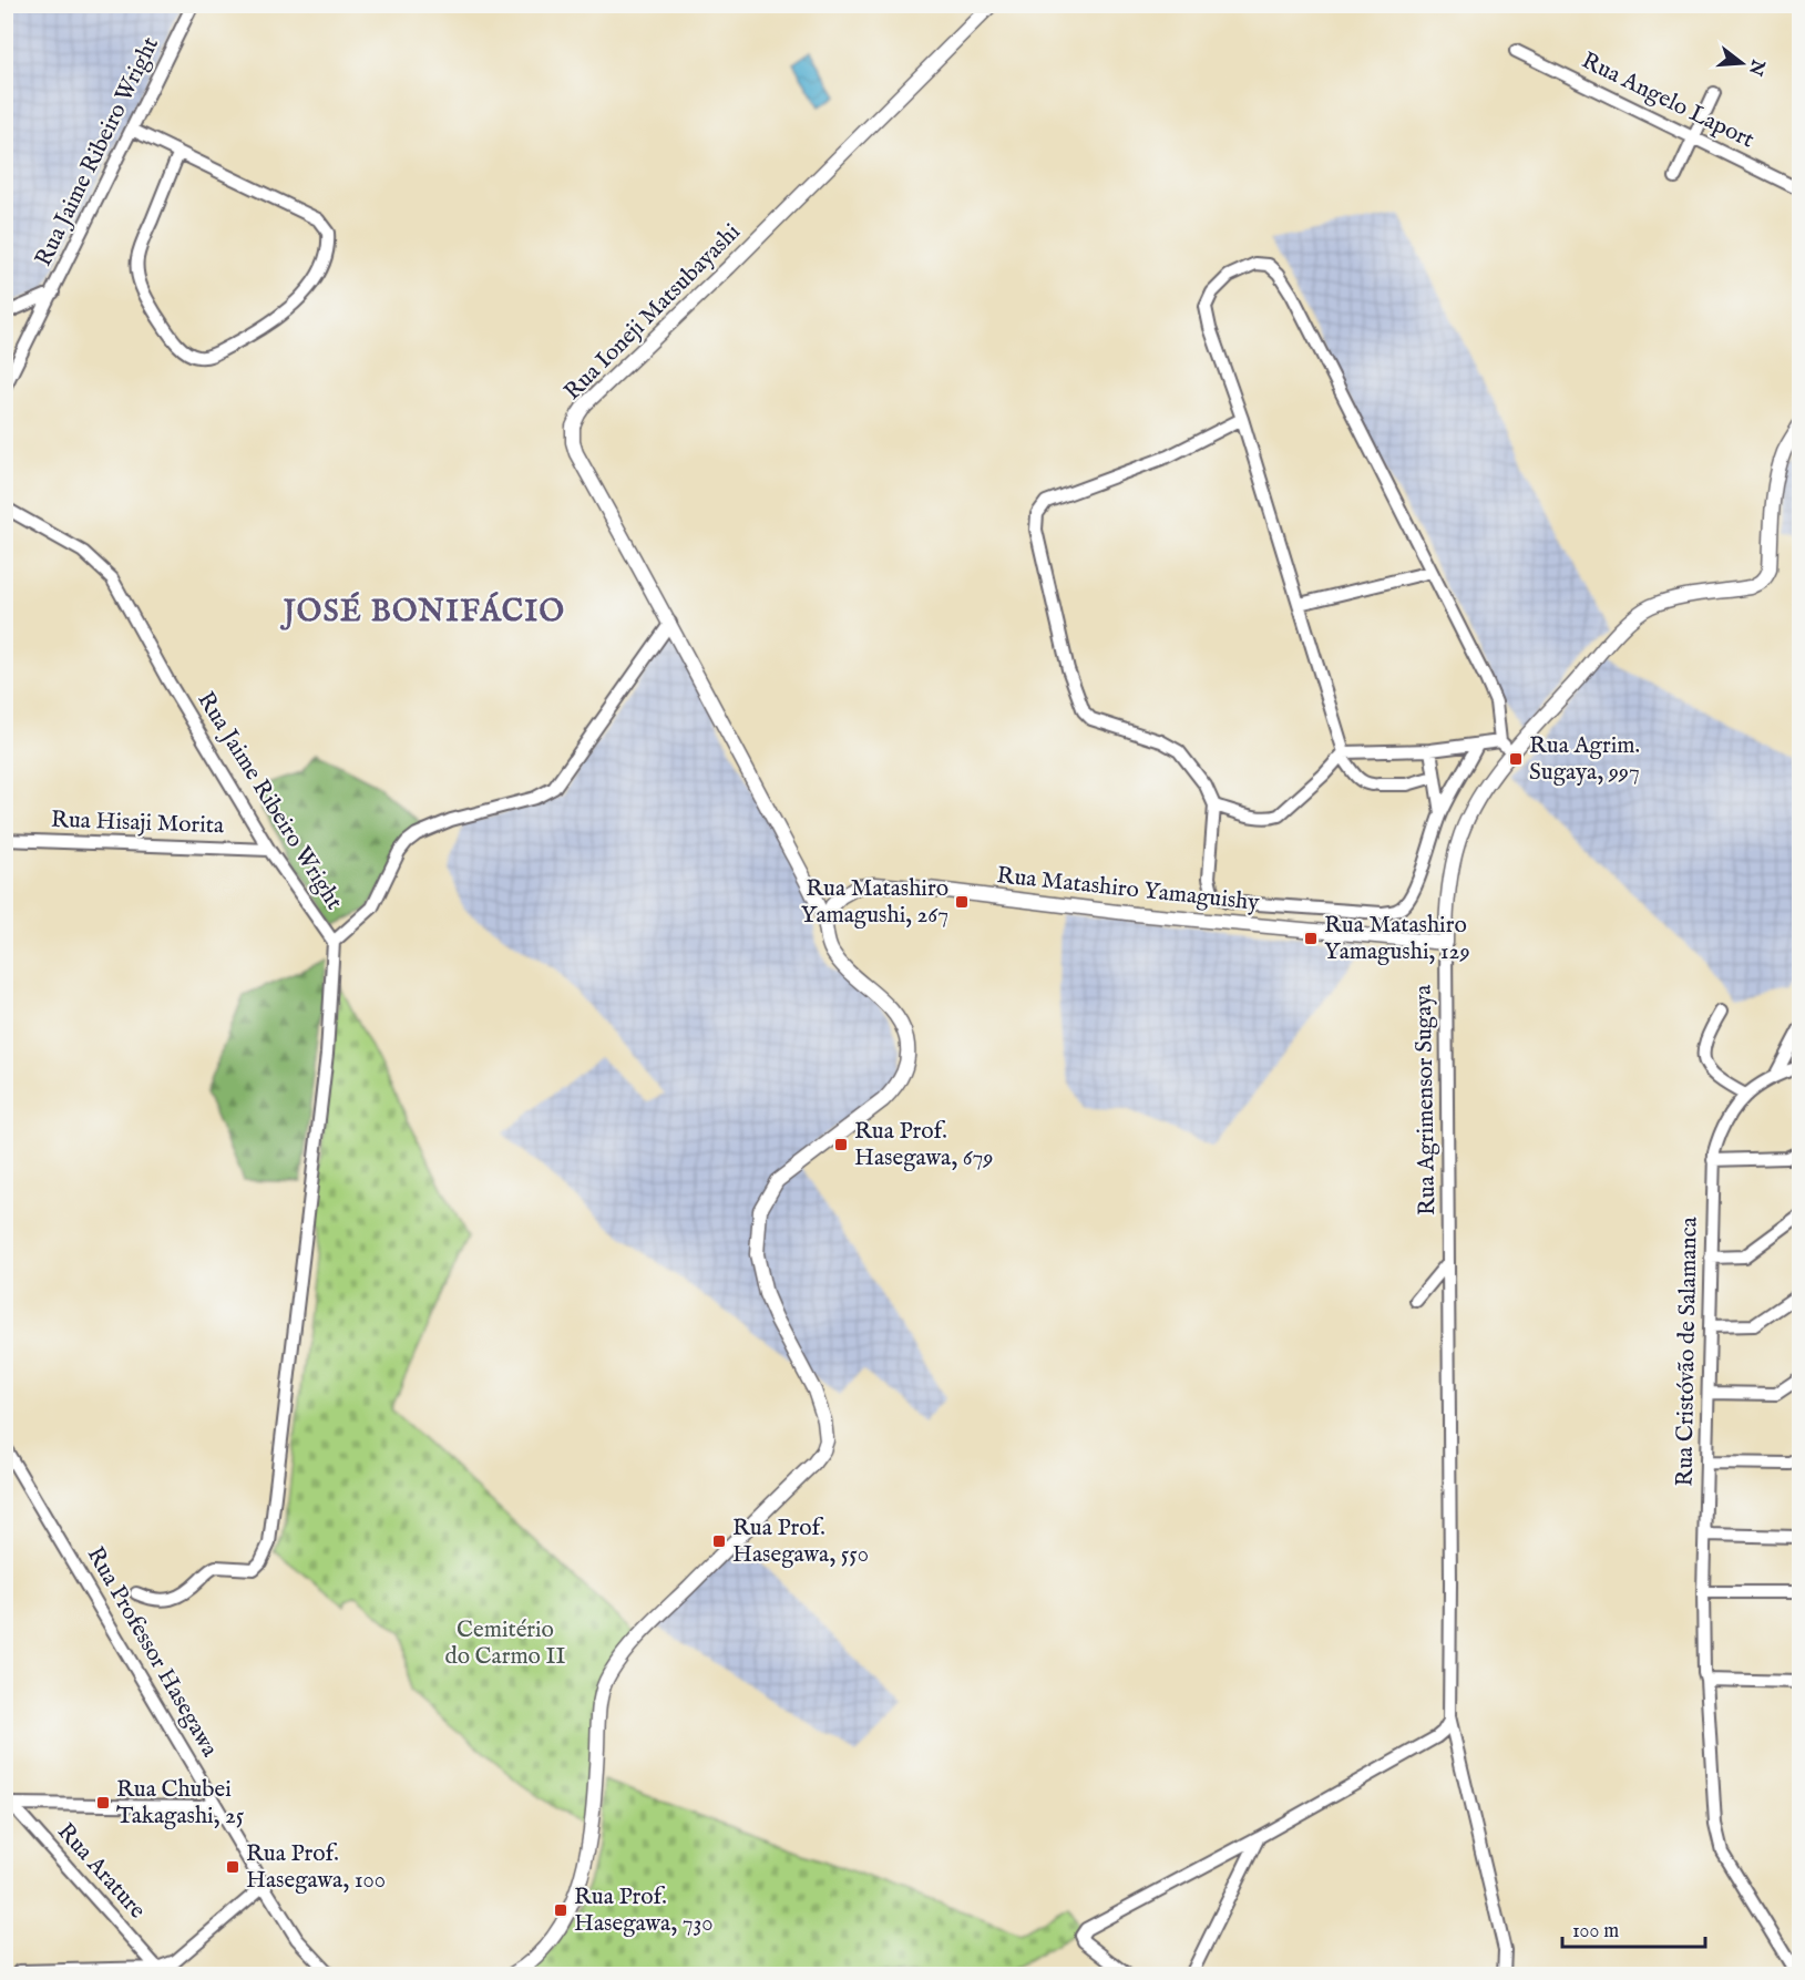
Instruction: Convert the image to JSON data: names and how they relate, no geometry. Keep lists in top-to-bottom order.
{
  "streets": {
    "main road": ["Rua Ioneji Matsubayashi", "Rua Matashiro Yamaguishy", "Rua Agrimensor Sugaya"],
    "street": [
      "Rua Angelo Laport",
      "Rua Jaime Ribeiro Wright",
      "Rua Hisaji Morita",
      "Rua Cristóvão de Salamanca",
      "Rua Professor Hasegawa",
      "Rua Arature"
    ]
  },
  "crossings": [
    ["Rua Jaime Ribeiro Wright", "Rua Ioneji Matsubayashi"],
    ["Rua Jaime Ribeiro Wright", "Rua Hisaji Morita"],
    ["Rua Ioneji Matsubayashi", "Rua Matashiro Yamaguishy"],
    ["Rua Matashiro Yamaguishy", "Rua Agrimensor Sugaya"]
  ],
  "districts": ["JOSÉ BONIFÁCIO"],
  "parks": ["Cemitério do Carmo II"],
  "places": {
    "transit": [
      "Rua Agrim. Sugaya, 997",
      "Rua Matashiro Yamagushi, 267",
      "Rua Matashiro Yamagushi, 129",
      "Rua Prof. Hasegawa, 679",
      "Rua Prof. Hasegawa, 550",
      "Rua Chubei Takagashi, 25",
      "Rua Prof. Hasegawa, 100",
      "Rua Prof. Hasegawa, 730"
    ]
  },
  "scale_bar": "100 m",
  "north": "right"
}
